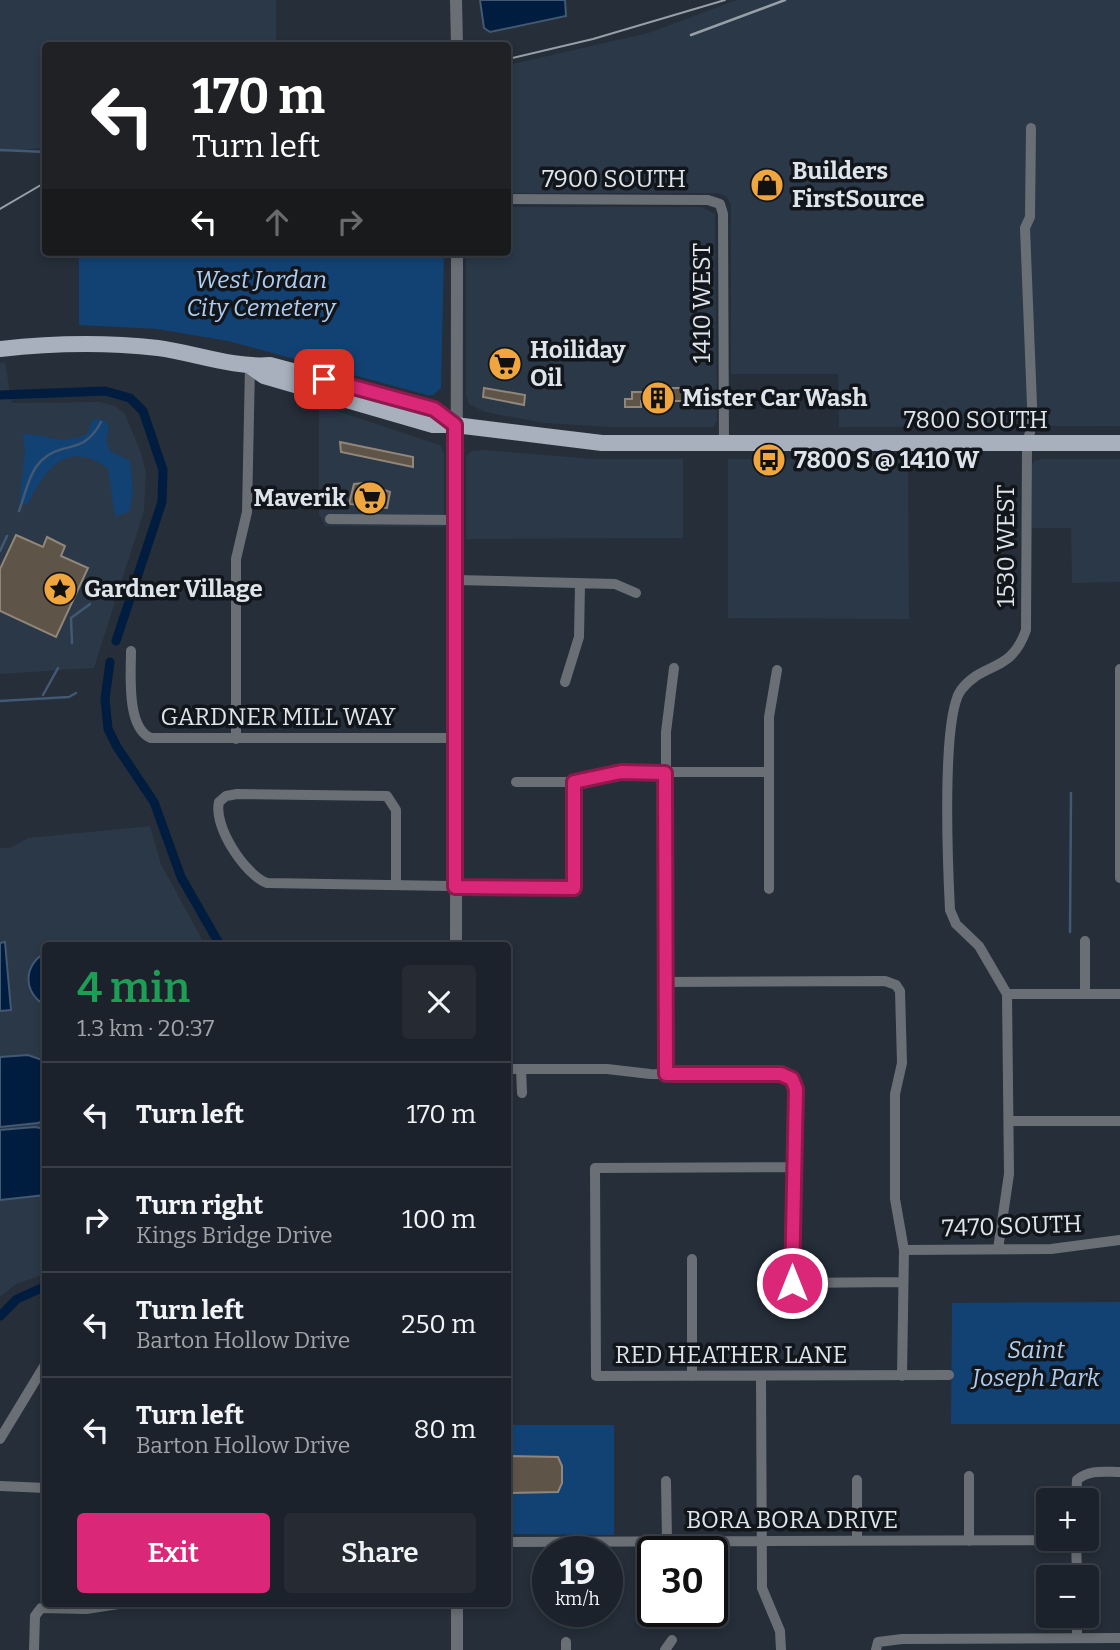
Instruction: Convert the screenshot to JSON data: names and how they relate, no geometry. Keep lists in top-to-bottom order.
{
  "streets": {
    "main road": ["7800 SOUTH"],
    "street": [
      "7900 SOUTH",
      "1410 WEST",
      "1530 WEST",
      "GARDNER MILL WAY",
      "7470 SOUTH",
      "RED HEATHER LANE",
      "BORA BORA DRIVE"
    ]
  },
  "crossings": [
    ["7900 SOUTH", "1410 WEST"],
    ["1410 WEST", "7800 SOUTH"],
    ["7800 SOUTH", "1530 WEST"]
  ],
  "parks": ["West Jordan City Cemetery", "Saint Joseph Park"],
  "places": {
    "shop": ["Builders FirstSource"],
    "supermarket": ["Hoiliday Oil", "Maverik"],
    "building": ["Mister Car Wash"],
    "bus stop": ["7800 S @ 1410 W"],
    "place": ["Gardner Village"]
  },
  "page": {
    "turn": ["170 m", "Turn left"],
    "heading": ["4 min", "1.3 km · 20:37"],
    "list": [
      {
        "name": "Turn left",
        "value": "170 m"
      },
      {
        "name": "Turn right",
        "note": "Kings Bridge Drive",
        "value": "100 m"
      },
      {
        "name": "Turn left",
        "note": "Barton Hollow Drive",
        "value": "250 m"
      },
      {
        "name": "Turn left",
        "note": "Barton Hollow Drive",
        "value": "80 m"
      }
    ],
    "map_buttons": ["+", "−"],
    "buttons": ["Exit", "Share"],
    "speed": "19 km/h",
    "limit": "30"
  }
}
